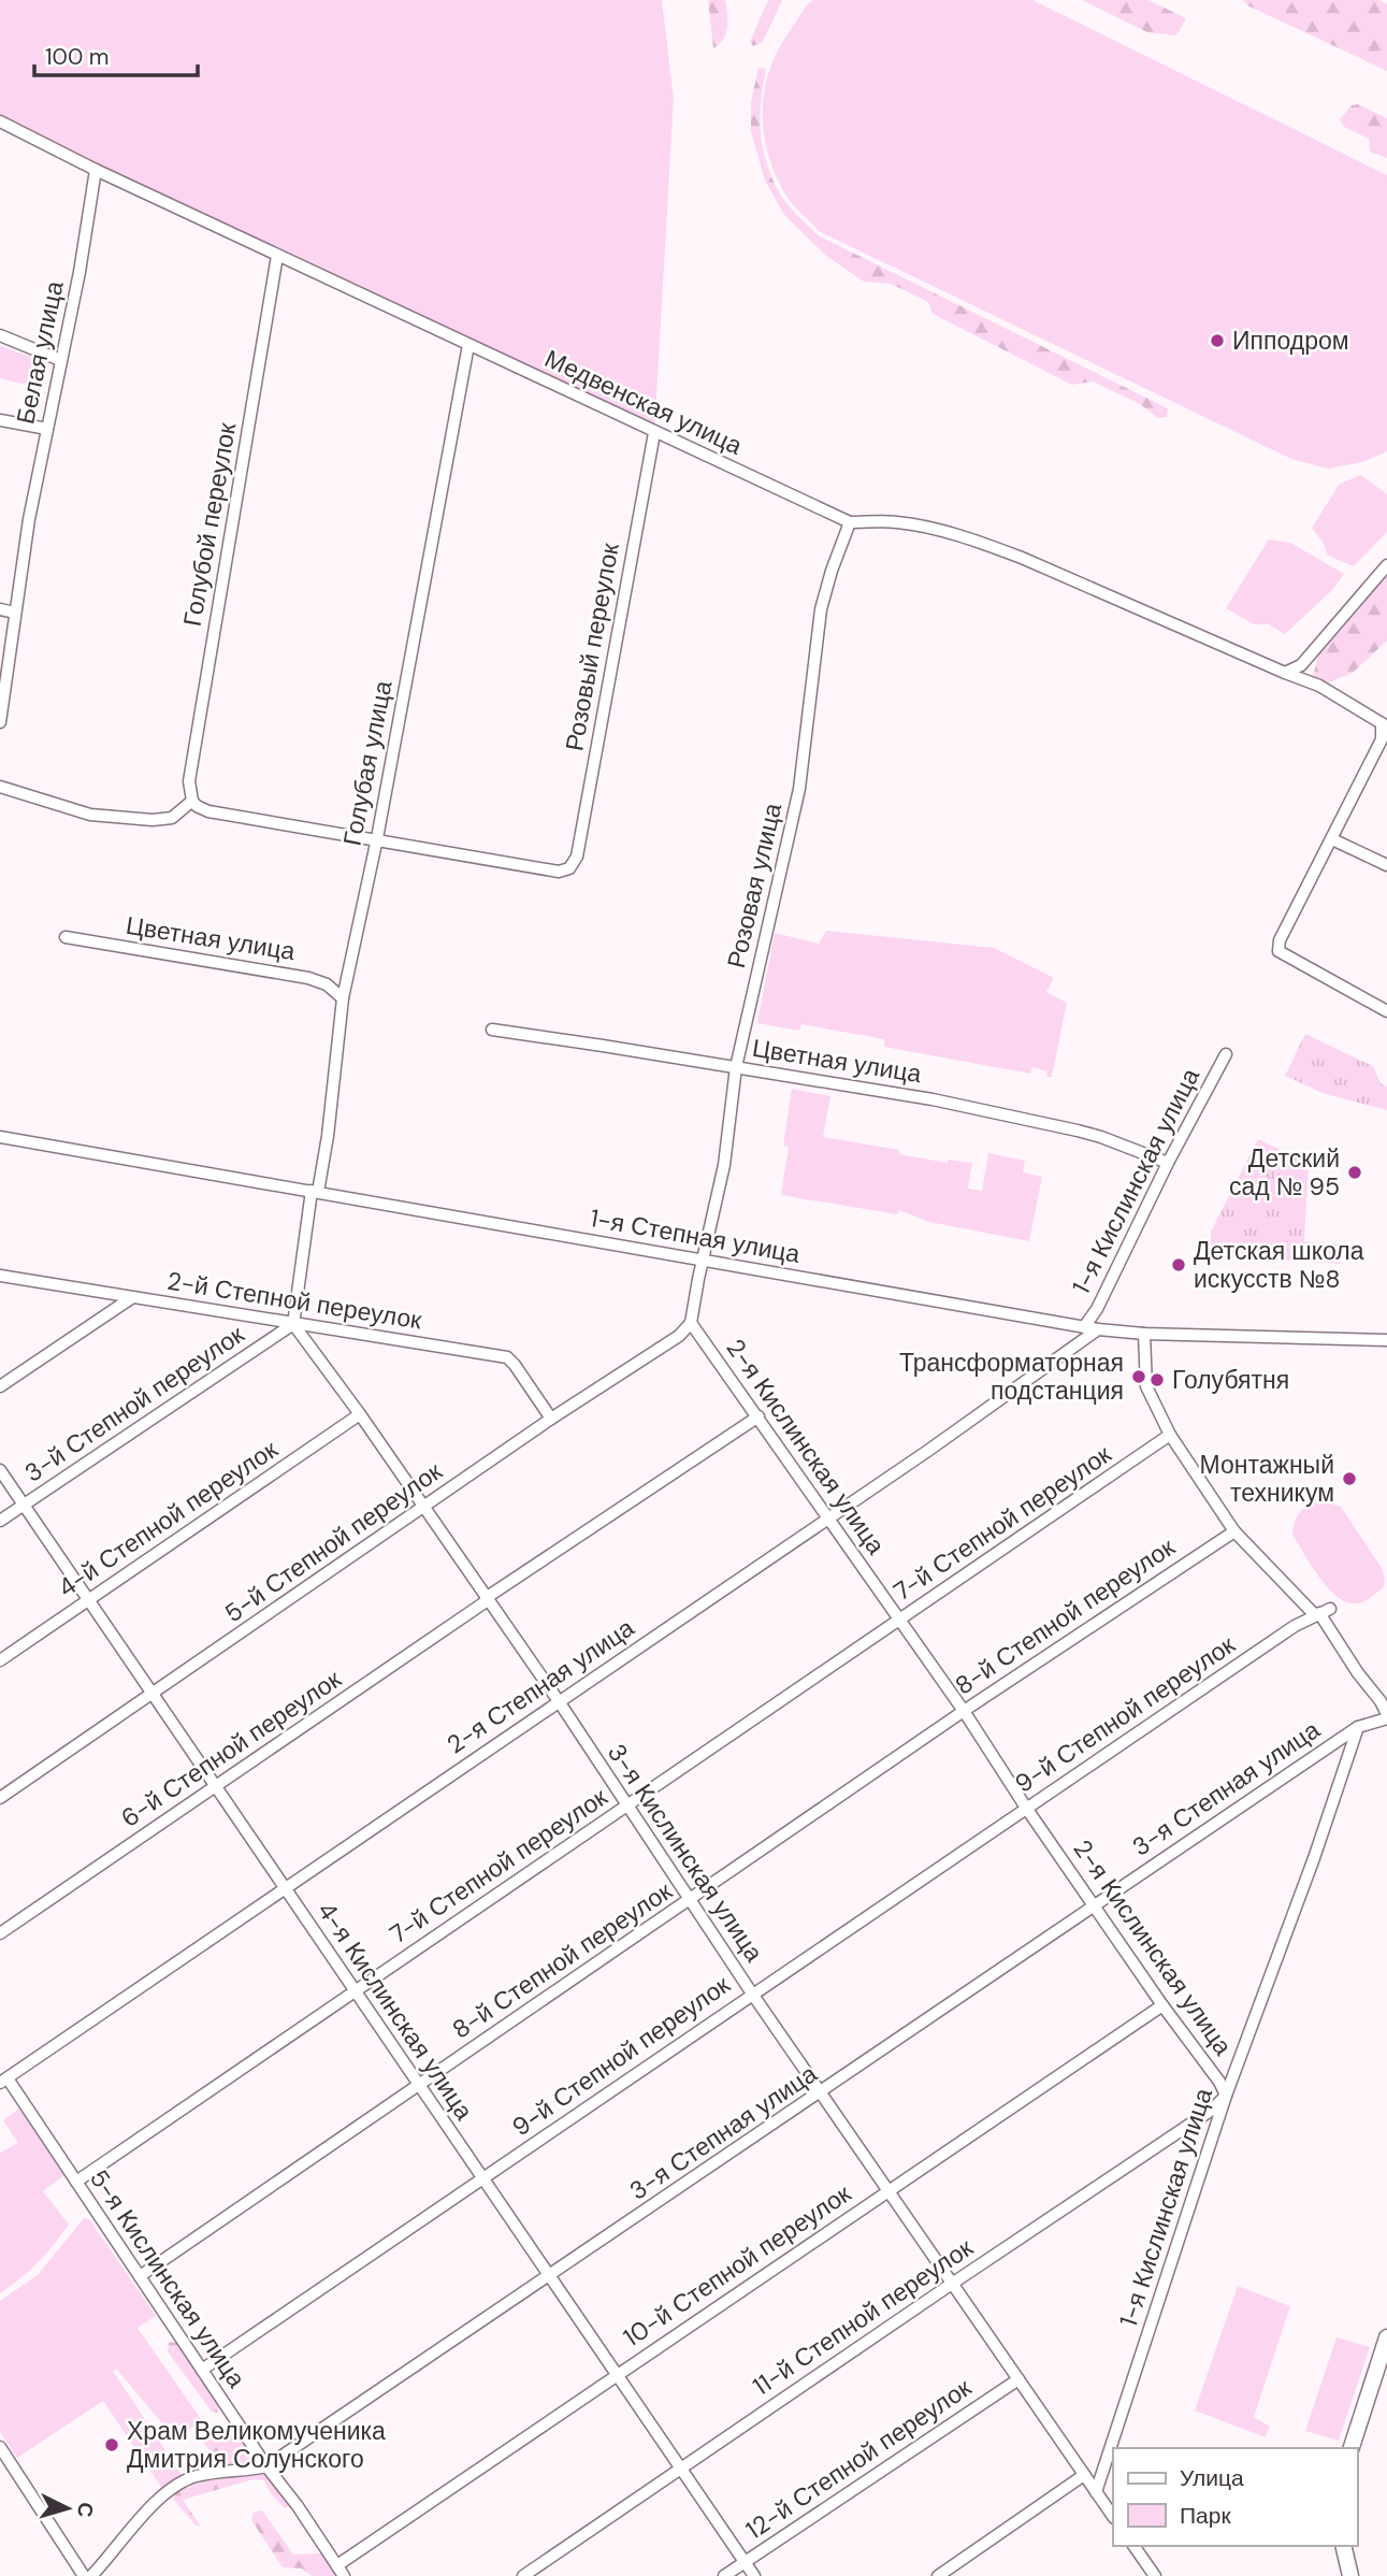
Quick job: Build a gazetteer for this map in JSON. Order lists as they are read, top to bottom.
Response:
{
  "streets": {
    "street": [
      "Белая улица",
      "Медвенская улица",
      "Голубой переулок",
      "Розовый переулок",
      "Голубая улица",
      "Розовая улица",
      "Цветная улица",
      "1-я Кислинская улица",
      "1-я Степная улица",
      "2-й Степной переулок",
      "3-й Степной переулок",
      "2-я Кислинская улица",
      "4-й Степной переулок",
      "7-й Степной переулок",
      "5-й Степной переулок",
      "8-й Степной переулок",
      "2-я Степная улица",
      "9-й Степной переулок",
      "6-й Степной переулок",
      "3-я Степная улица",
      "3-я Кислинская улица",
      "4-я Кислинская улица",
      "10-й Степной переулок",
      "5-я Кислинская улица",
      "11-й Степной переулок",
      "12-й Степной переулок"
    ]
  },
  "crossings": [
    ["Белая улица", "Медвенская улица"],
    ["Медвенская улица", "Голубой переулок"],
    ["Медвенская улица", "Розовый переулок"],
    ["Медвенская улица", "Голубая улица"],
    ["Медвенская улица", "Розовая улица"],
    ["Розовый переулок", "Голубая улица"],
    ["Голубая улица", "Цветная улица"],
    ["Голубая улица", "1-я Степная улица"],
    ["Розовая улица", "Цветная улица"],
    ["Розовая улица", "1-я Степная улица"],
    ["Цветная улица", "1-я Кислинская улица"],
    ["1-я Кислинская улица", "1-я Степная улица"],
    ["1-я Кислинская улица", "2-я Кислинская улица"],
    ["1-я Кислинская улица", "3-я Степная улица"],
    ["1-я Кислинская улица", "3-я Кислинская улица"],
    ["1-я Кислинская улица", "11-й Степной переулок"],
    ["1-я Степная улица", "2-я Степная улица"],
    ["2-й Степной переулок", "3-й Степной переулок"],
    ["2-й Степной переулок", "5-й Степной переулок"],
    ["2-й Степной переулок", "3-я Кислинская улица"],
    ["3-й Степной переулок", "3-я Кислинская улица"],
    ["3-й Степной переулок", "4-я Кислинская улица"],
    ["2-я Кислинская улица", "7-й Степной переулок"],
    ["2-я Кислинская улица", "5-й Степной переулок"],
    ["2-я Кислинская улица", "8-й Степной переулок"],
    ["2-я Кислинская улица", "2-я Степная улица"],
    ["2-я Кислинская улица", "9-й Степной переулок"],
    ["2-я Кислинская улица", "6-й Степной переулок"],
    ["2-я Кислинская улица", "3-я Степная улица"],
    ["2-я Кислинская улица", "10-й Степной переулок"],
    ["2-я Кислинская улица", "11-й Степной переулок"],
    ["4-й Степной переулок", "3-я Кислинская улица"],
    ["4-й Степной переулок", "4-я Кислинская улица"],
    ["7-й Степной переулок", "3-я Кислинская улица"],
    ["7-й Степной переулок", "4-я Кислинская улица"],
    ["7-й Степной переулок", "5-я Кислинская улица"],
    ["5-й Степной переулок", "3-я Кислинская улица"],
    ["5-й Степной переулок", "4-я Кислинская улица"],
    ["8-й Степной переулок", "3-я Кислинская улица"],
    ["8-й Степной переулок", "4-я Кислинская улица"],
    ["8-й Степной переулок", "5-я Кислинская улица"],
    ["2-я Степная улица", "3-я Кислинская улица"],
    ["2-я Степная улица", "4-я Кислинская улица"],
    ["2-я Степная улица", "5-я Кислинская улица"],
    ["9-й Степной переулок", "3-я Кислинская улица"],
    ["9-й Степной переулок", "4-я Кислинская улица"],
    ["9-й Степной переулок", "5-я Кислинская улица"],
    ["6-й Степной переулок", "3-я Кислинская улица"],
    ["6-й Степной переулок", "4-я Кислинская улица"],
    ["3-я Степная улица", "3-я Кислинская улица"],
    ["3-я Степная улица", "4-я Кислинская улица"],
    ["3-я Степная улица", "5-я Кислинская улица"],
    ["3-я Кислинская улица", "10-й Степной переулок"],
    ["3-я Кислинская улица", "11-й Степной переулок"],
    ["3-я Кислинская улица", "12-й Степной переулок"],
    ["4-я Кислинская улица", "10-й Степной переулок"],
    ["4-я Кислинская улица", "11-й Степной переулок"],
    ["4-я Кислинская улица", "12-й Степной переулок"],
    ["10-й Степной переулок", "5-я Кислинская улица"]
  ],
  "places": [
    "Ипподром",
    "Детский сад № 95",
    "Детская школа искусств №8",
    "Трансформаторная подстанция",
    "Голубятня",
    "Монтажный техникум",
    "Храм Великомученика Дмитрия Солунского"
  ],
  "legend": ["Улица", "Парк"],
  "scale_bar": "100 m",
  "north": "right"
}
